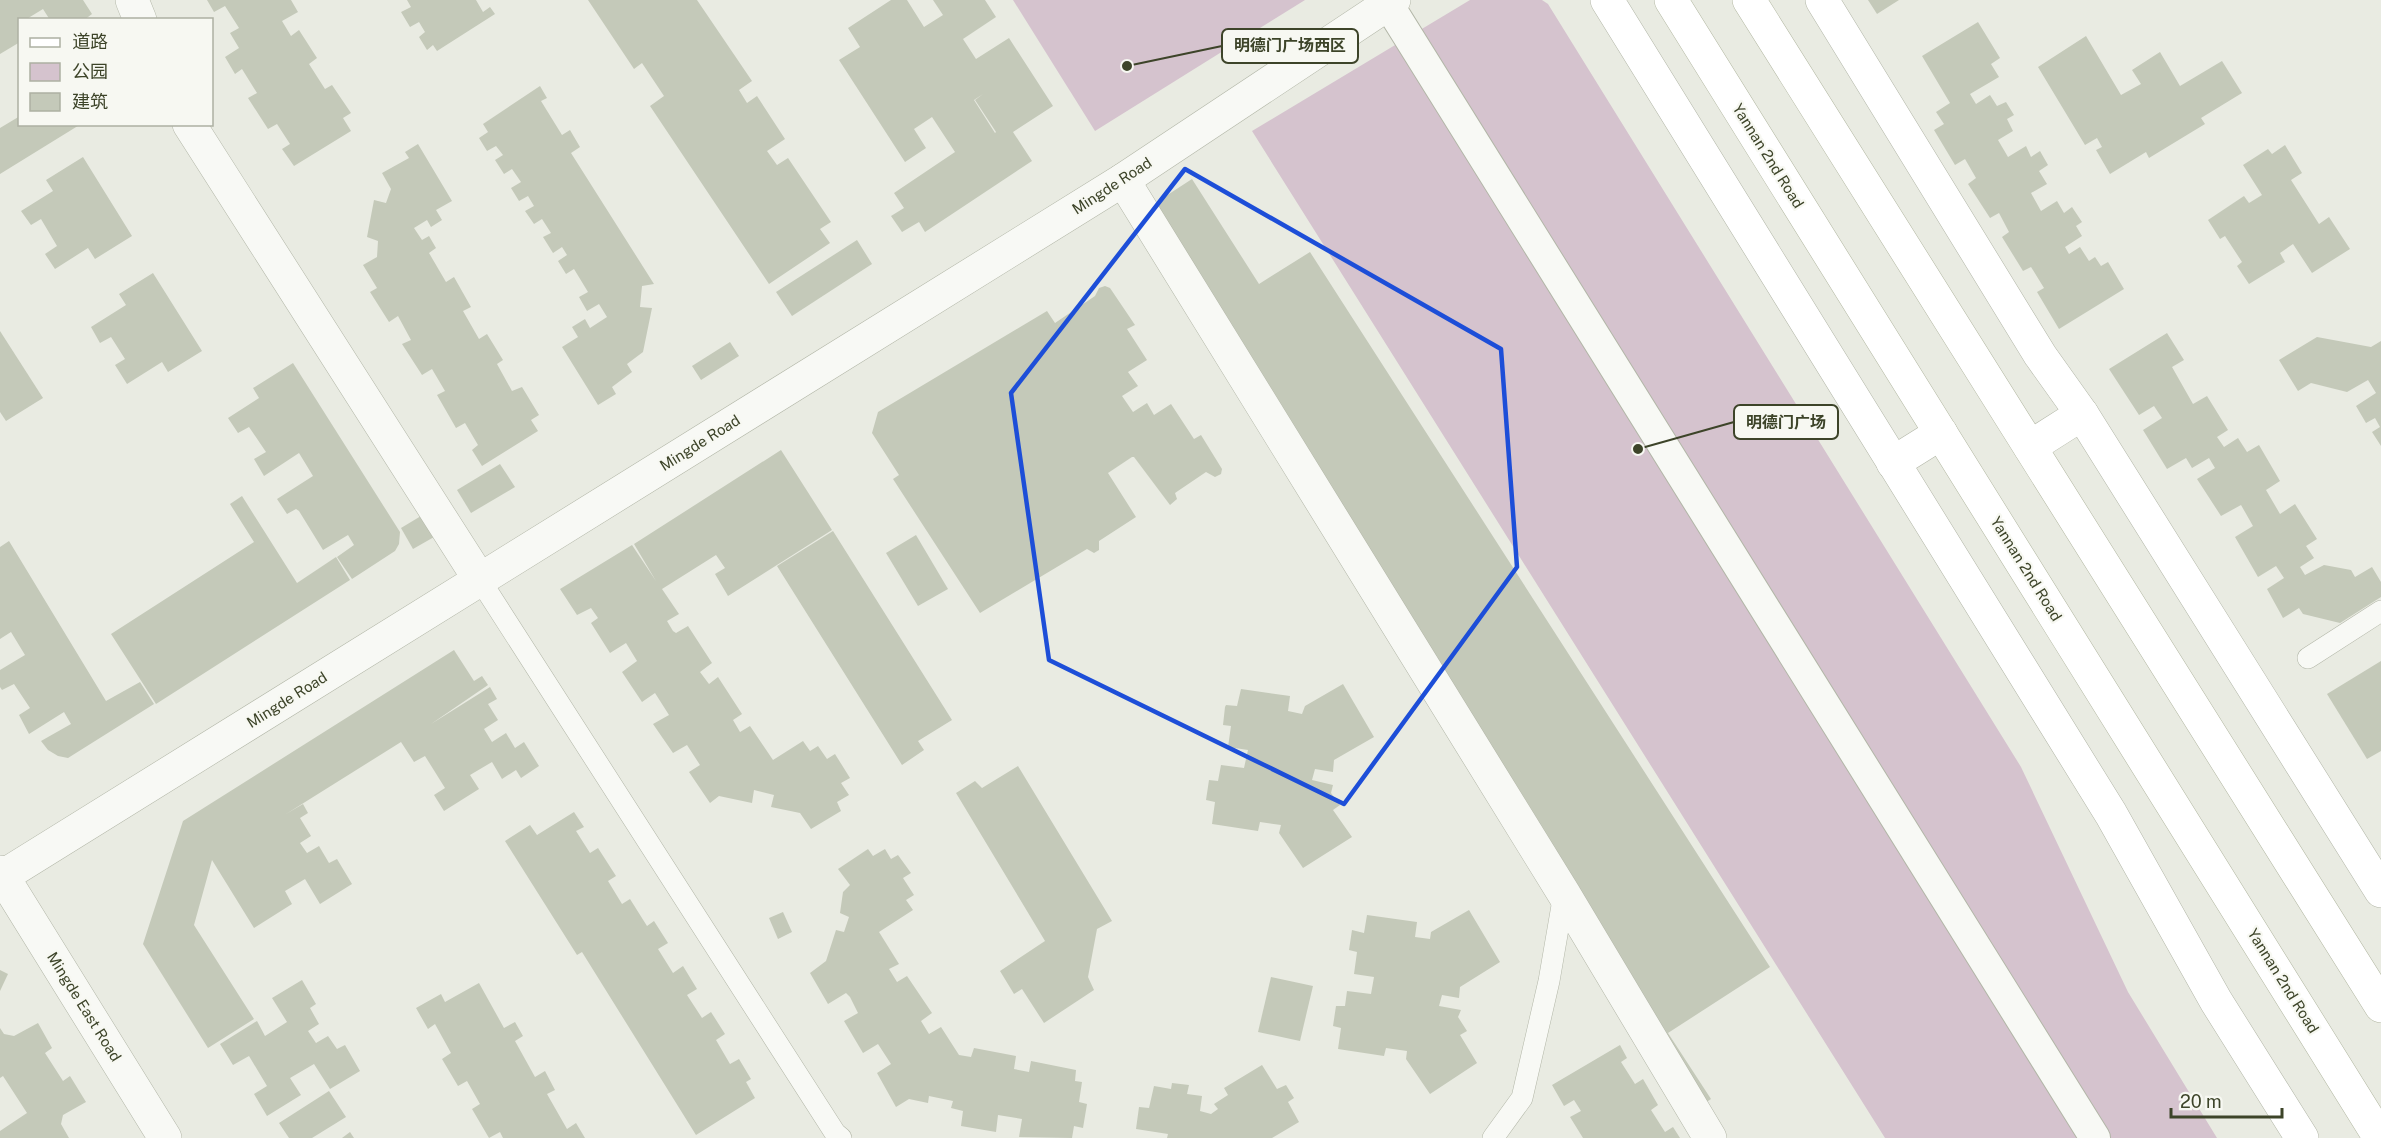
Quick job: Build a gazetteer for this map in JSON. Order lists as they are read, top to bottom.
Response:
{
  "streets": {
    "main road": ["Yannan 2nd Road"],
    "street": ["Mingde Road", "Mingde East Road"]
  },
  "crossings": [
    ["Mingde Road", "Mingde East Road"]
  ],
  "places": ["明德门广场西区", "明德门广场"],
  "legend": ["道路", "公园", "建筑"],
  "scale_bar": "20 m"
}
